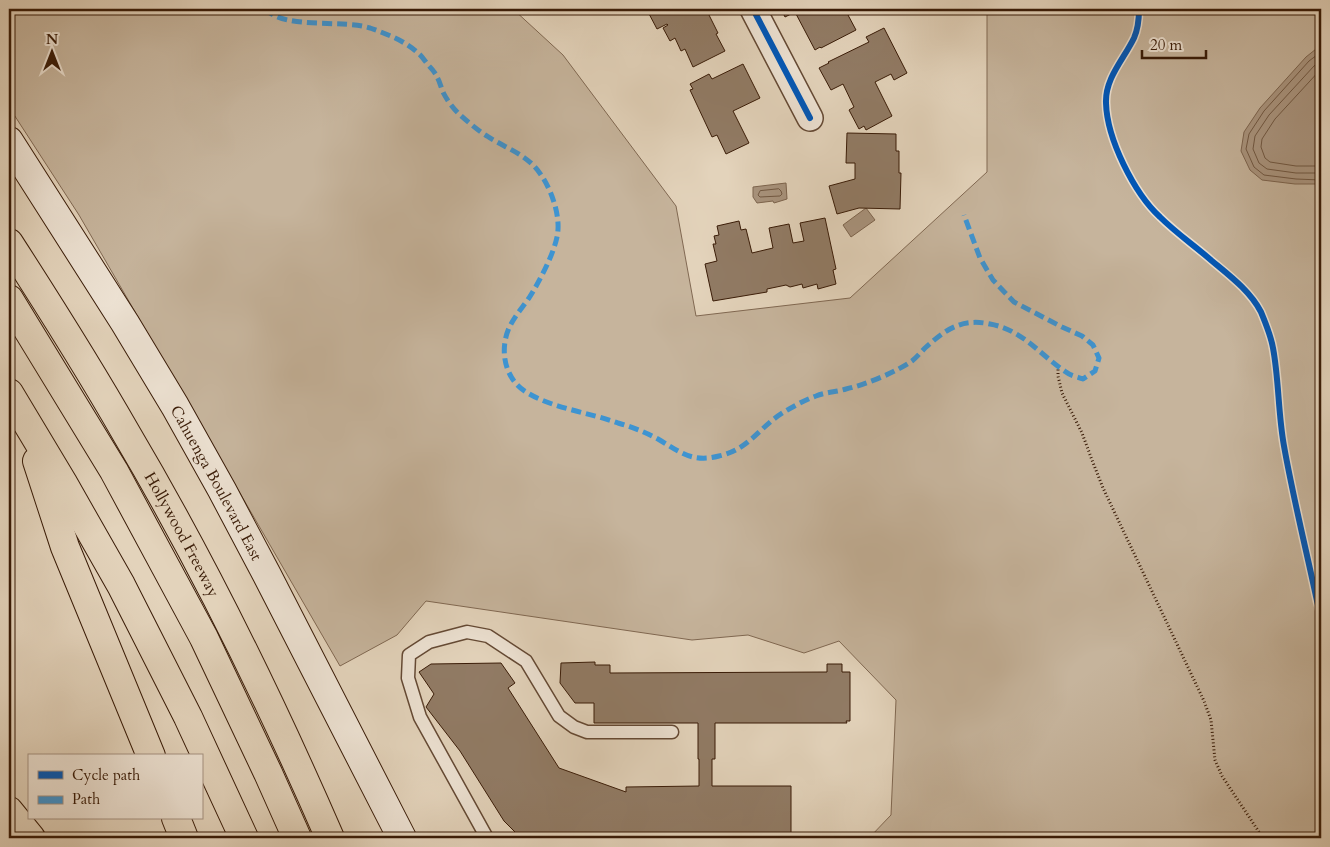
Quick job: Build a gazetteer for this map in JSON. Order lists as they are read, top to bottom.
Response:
{
  "streets": {
    "main road": ["Cahuenga Boulevard East", "Hollywood Freeway"]
  },
  "legend": ["Cycle path", "Path"],
  "scale_bar": "20 m",
  "north": "top"
}
